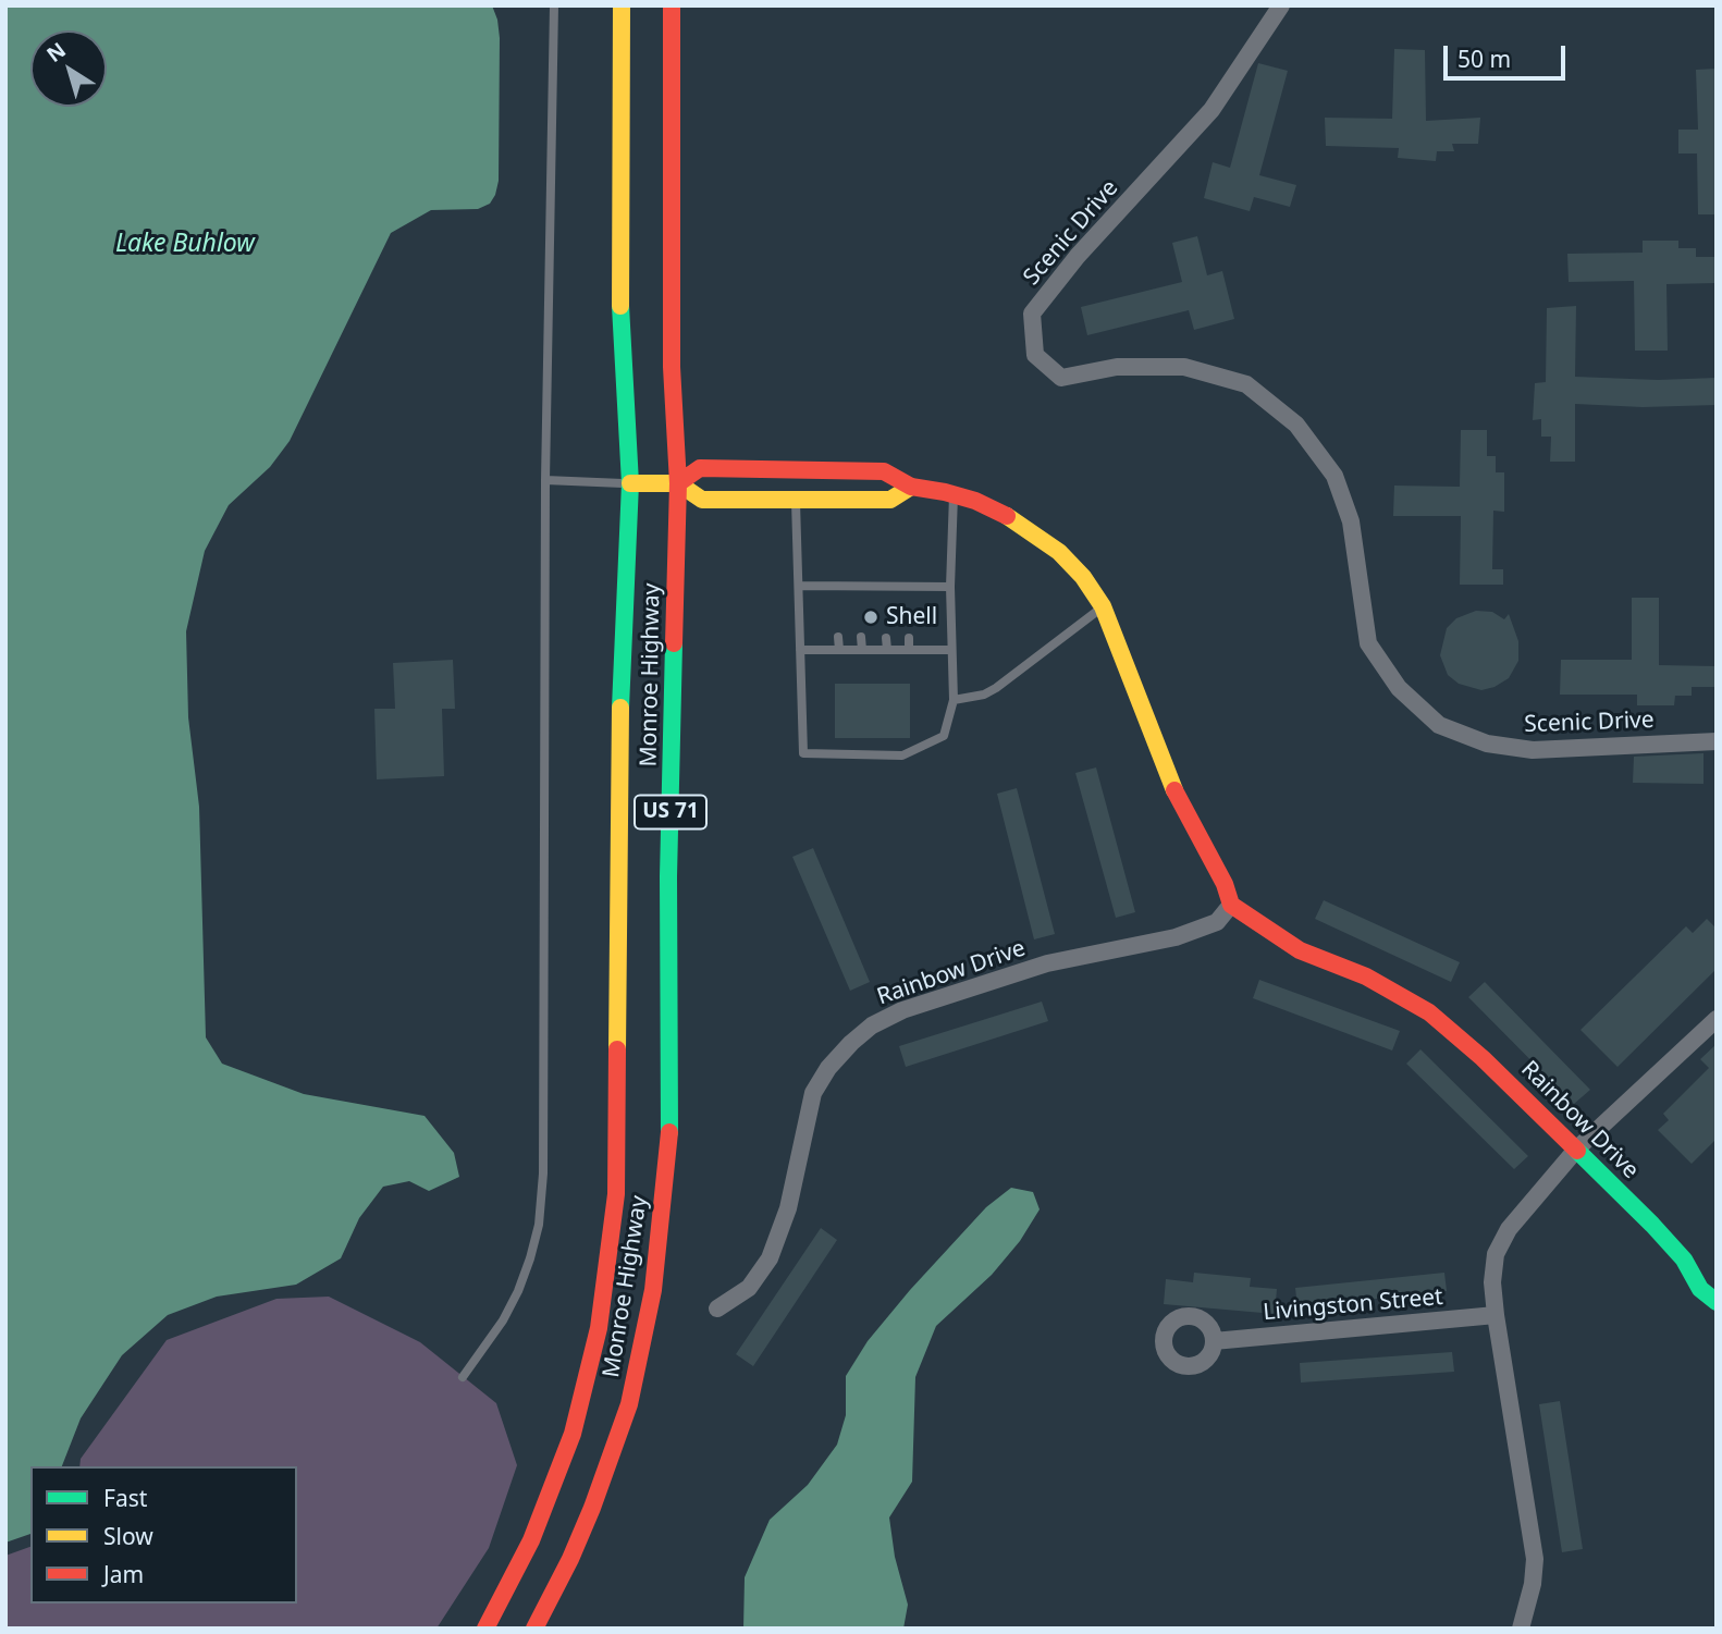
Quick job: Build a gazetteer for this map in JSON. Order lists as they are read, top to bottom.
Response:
{
  "streets": {
    "main road": ["Monroe Highway", "US 71", "Rainbow Drive"],
    "street": ["Scenic Drive", "Livingston Street"]
  },
  "water": ["Lake Buhlow"],
  "places": ["Shell"],
  "legend": ["Fast", "Slow", "Jam"],
  "scale_bar": "50 m",
  "north": "top left"
}
